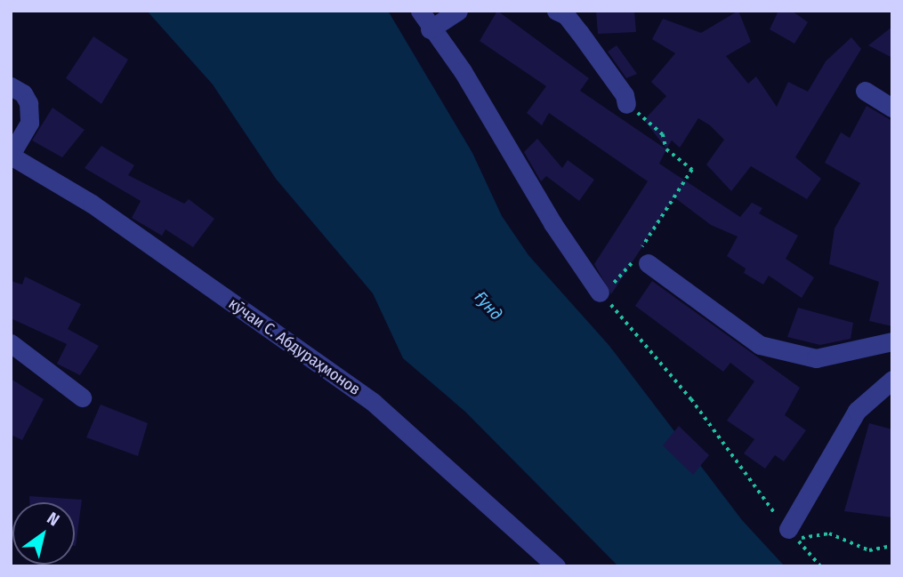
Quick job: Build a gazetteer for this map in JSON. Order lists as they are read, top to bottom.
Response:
{
  "streets": {
    "street": ["кӯчаи С. Абдураҳмонов"]
  },
  "water": ["Ғунд"],
  "north": "top right"
}
